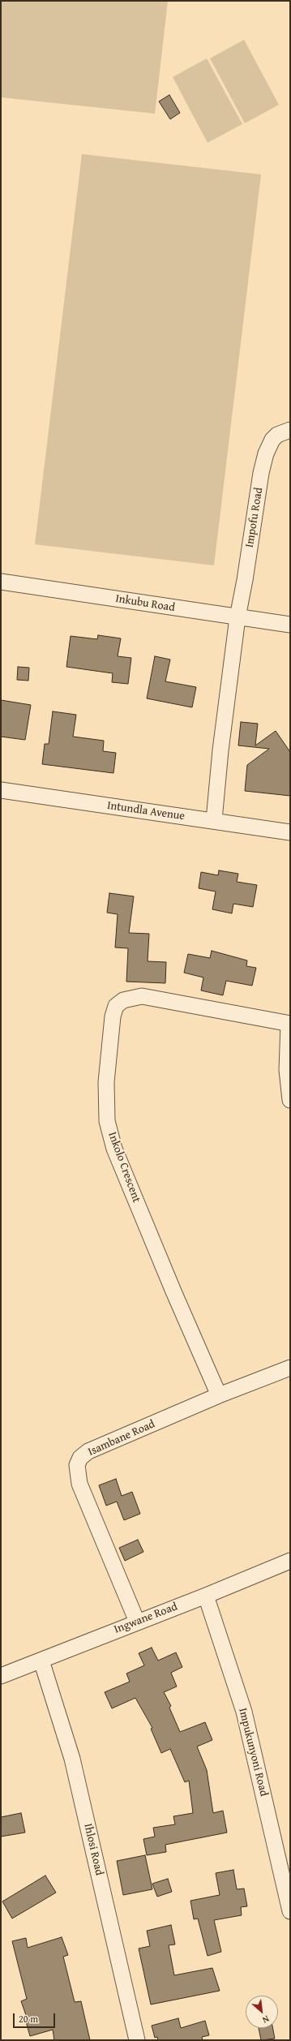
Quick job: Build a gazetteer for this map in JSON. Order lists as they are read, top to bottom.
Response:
{
  "streets": {
    "street": [
      "Impofu Road",
      "Inkubu Road",
      "Intundla Avenue",
      "Inkolo Crescent",
      "Isambane Road",
      "Ingwane Road",
      "Impukunyoni Road",
      "Ihlosi Road"
    ]
  },
  "crossings": [
    ["Impofu Road", "Inkubu Road"],
    ["Impofu Road", "Intundla Avenue"],
    ["Inkolo Crescent", "Isambane Road"],
    ["Isambane Road", "Ingwane Road"],
    ["Ingwane Road", "Impukunyoni Road"],
    ["Ingwane Road", "Ihlosi Road"]
  ],
  "scale_bar": "20 m",
  "north": "bottom right"
}
